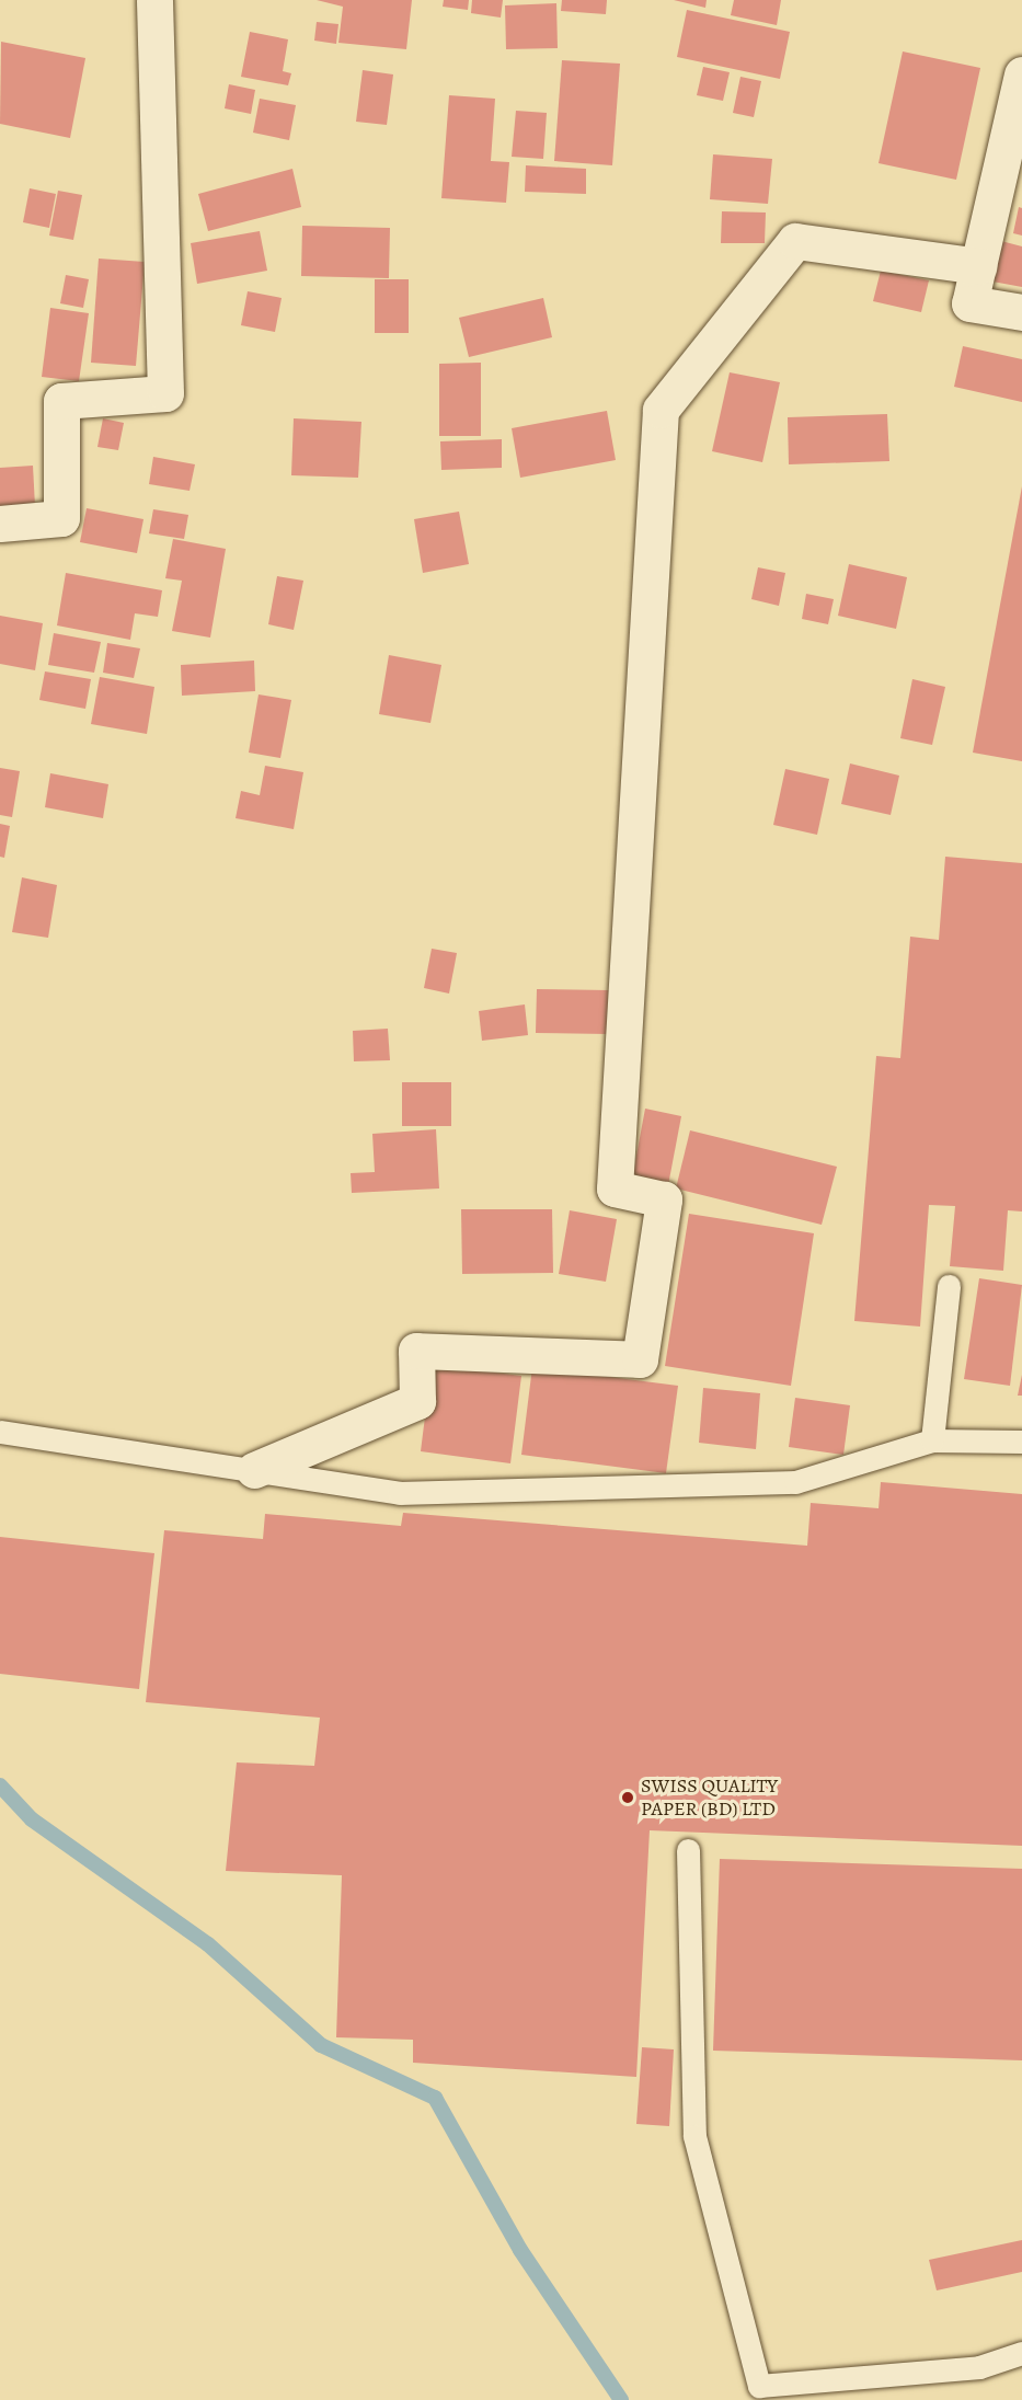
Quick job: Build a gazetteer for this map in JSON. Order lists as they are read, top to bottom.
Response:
{
  "places": ["SWISS QUALITY PAPER (BD) LTD"]
}
